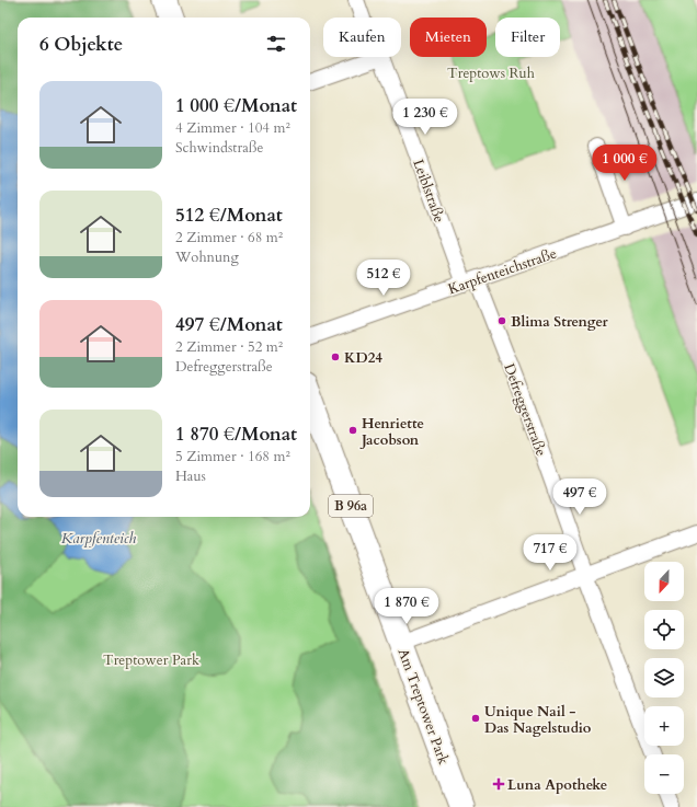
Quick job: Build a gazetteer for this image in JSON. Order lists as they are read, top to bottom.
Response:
{
  "streets": {
    "main road": ["B 96a", "Am Treptower Park"],
    "street": ["Leiblstraße", "Karpfenteichstraße", "Defreggerstraße"]
  },
  "crossings": [
    ["Leiblstraße", "Karpfenteichstraße"],
    ["Leiblstraße", "Defreggerstraße"],
    ["Karpfenteichstraße", "Defreggerstraße"]
  ],
  "water": ["Karpfenteich"],
  "parks": ["Treptows Ruh", "Treptower Park"],
  "places": {
    "other": [
      "Blima Strenger",
      "KD24",
      "Henriette Jacobson",
      "Unique Nail - Das Nagelstudio"
    ],
    "health": ["Luna Apotheke"]
  },
  "north": "bottom",
  "page": {
    "chip": ["Kaufen", "Mieten", "Filter"],
    "heading": "6 Objekte",
    "list": [
      {
        "name": "1 000 €/Monat",
        "note": "4 Zimmer · 104 m² · Schwindstraße"
      },
      {
        "name": "512 €/Monat",
        "note": "2 Zimmer · 68 m² · Wohnung"
      },
      {
        "name": "497 €/Monat",
        "note": "2 Zimmer · 52 m² · Defreggerstraße"
      },
      {
        "name": "1 870 €/Monat",
        "note": "5 Zimmer · 168 m² · Haus"
      }
    ],
    "price": [
      "1 230 €",
      "1 000 €",
      "512 €",
      "497 €",
      "717 €",
      "1 870 €"
    ],
    "map_buttons": ["+", "−"]
  }
}
